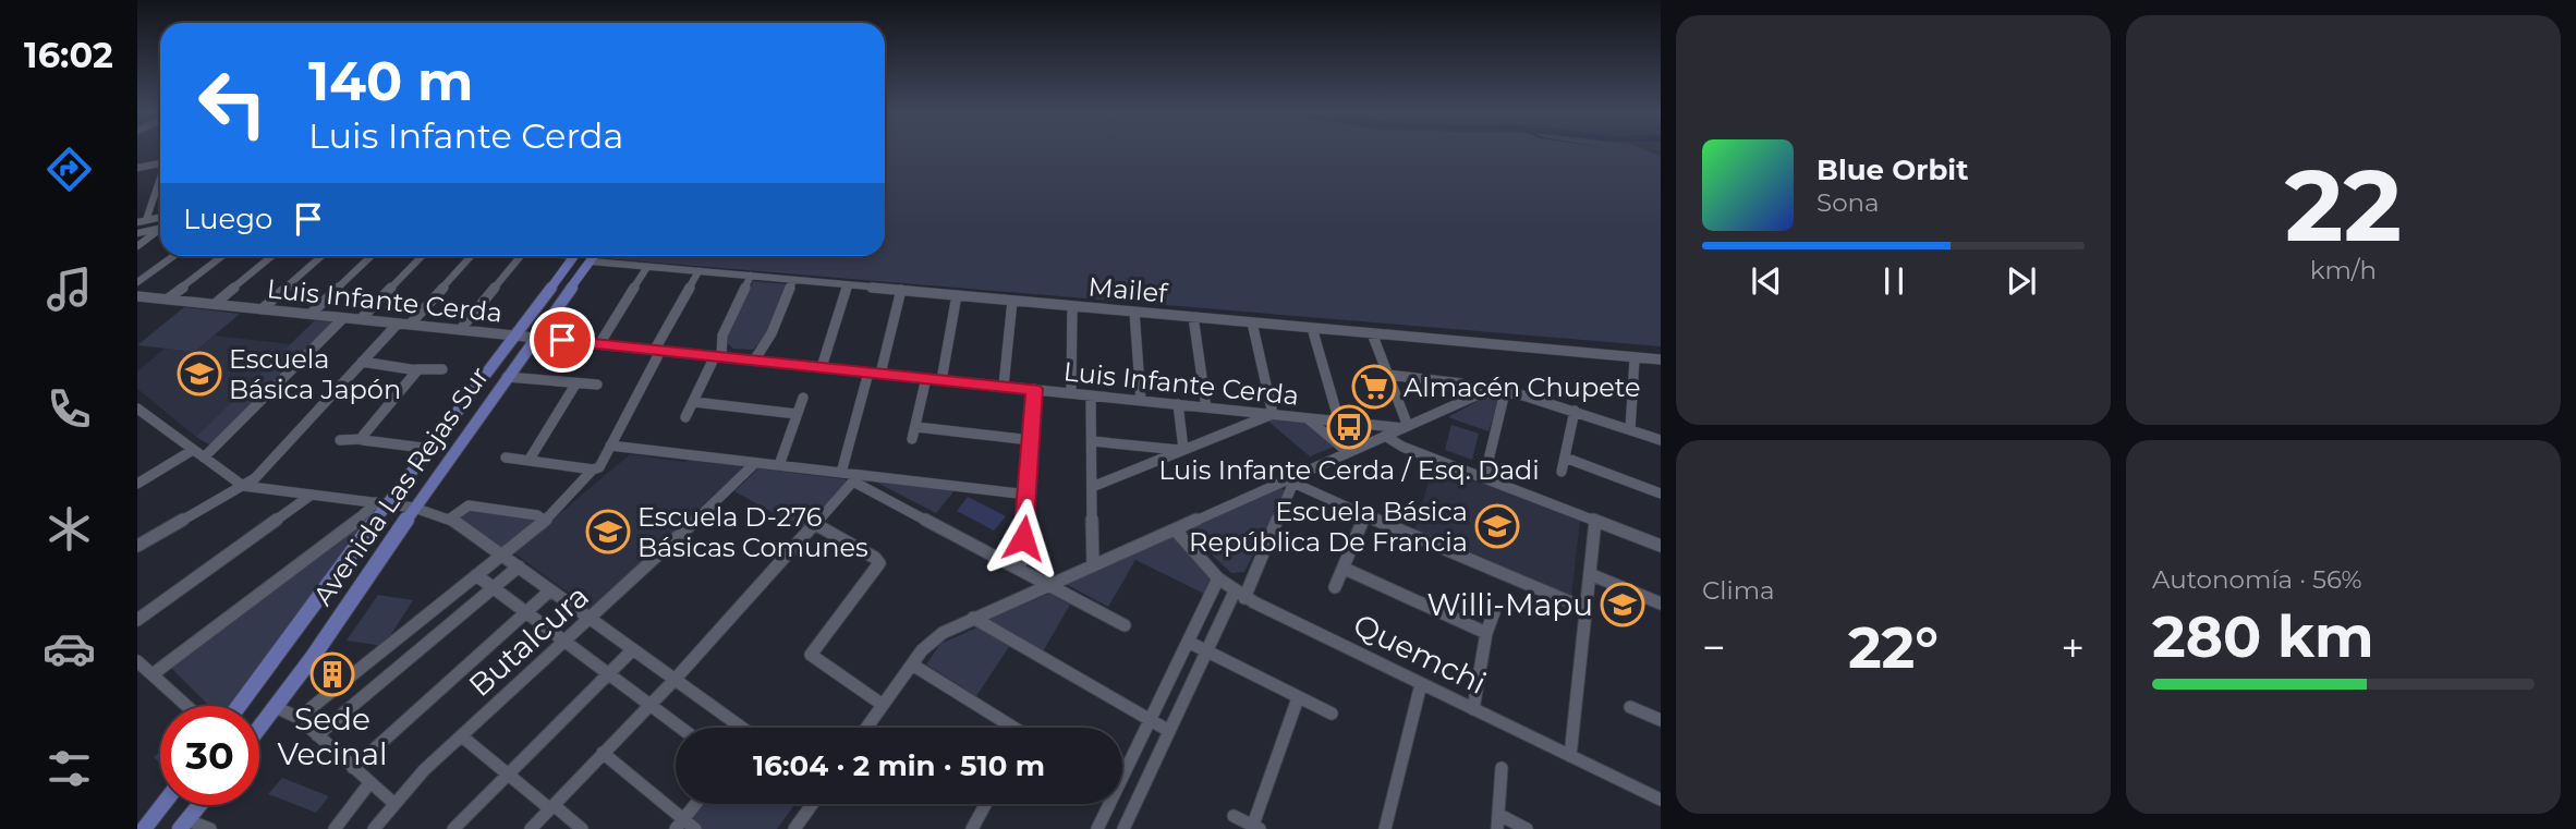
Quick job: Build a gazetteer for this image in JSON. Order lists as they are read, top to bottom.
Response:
{
  "streets": {
    "main road": ["Avenida Las Rejas Sur"],
    "street": [
      "Mailef",
      "Luis Infante Cerda",
      "Butalcura",
      "Quemchi"
    ]
  },
  "crossings": [
    ["Mailef", "Avenida Las Rejas Sur"],
    ["Luis Infante Cerda", "Avenida Las Rejas Sur"]
  ],
  "places": {
    "school or university": [
      "Escuela Básica Japón",
      "Escuela Básica República De Francia",
      "Escuela D-276 Básicas Comunes",
      "Willi-Mapu"
    ],
    "supermarket": ["Almacén Chupete"],
    "bus stop": ["Luis Infante Cerda / Esq. Dadi"],
    "building": ["Sede Vecinal"]
  },
  "page": {
    "tabs": "16:02",
    "tile": [
      ["22", "km/h"],
      "Clima",
      ["Autonomía · 56%", "280 km"]
    ],
    "turn": ["140 m", "Luis Infante Cerda"],
    "song": ["Blue Orbit", "Sona"],
    "then": "Luego",
    "heat": ["−", "22°", "+"],
    "limit": "30",
    "trip": "16:04 · 2 min · 510 m"
  }
}
